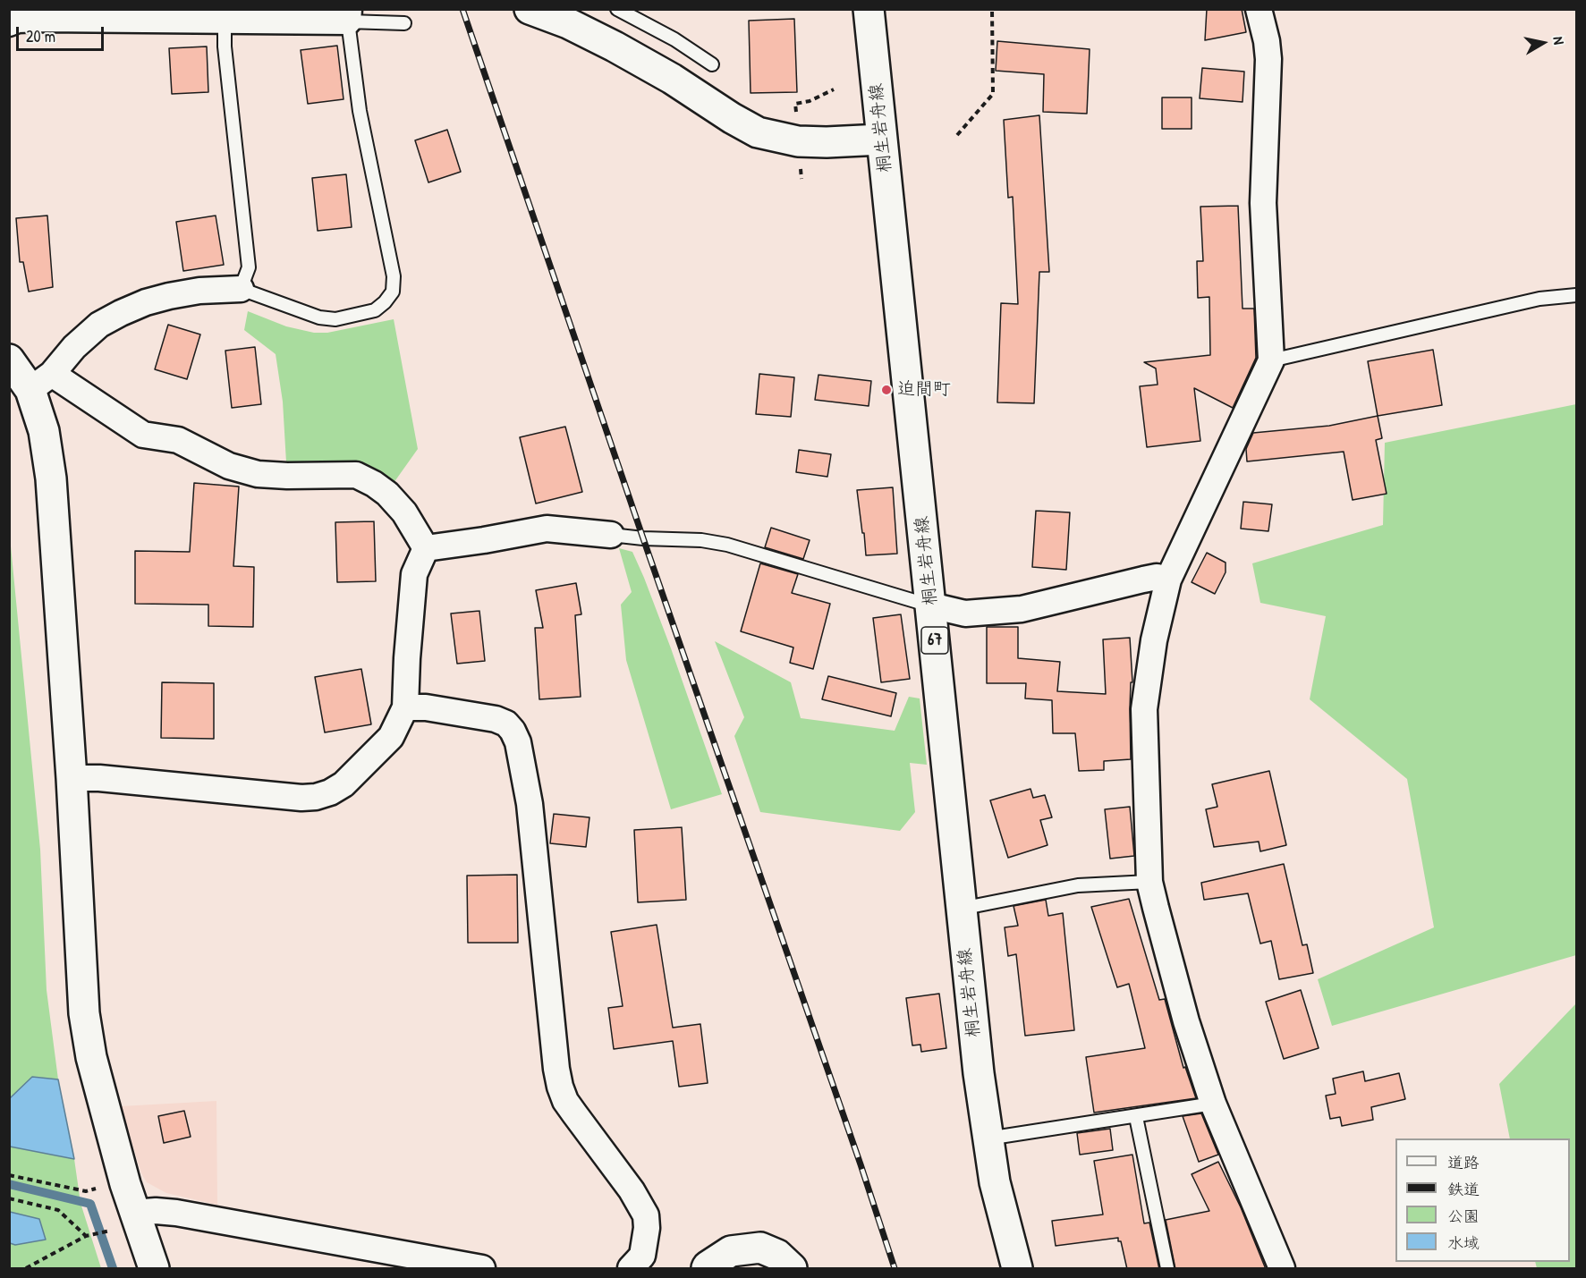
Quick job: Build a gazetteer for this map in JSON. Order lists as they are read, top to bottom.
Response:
{
  "streets": {
    "street": ["桐生岩舟線", "67"]
  },
  "places": ["迫間町"],
  "legend": [
    "道路",
    "鉄道",
    "公園",
    "水域"
  ],
  "scale_bar": "20 m",
  "north": "right"
}
